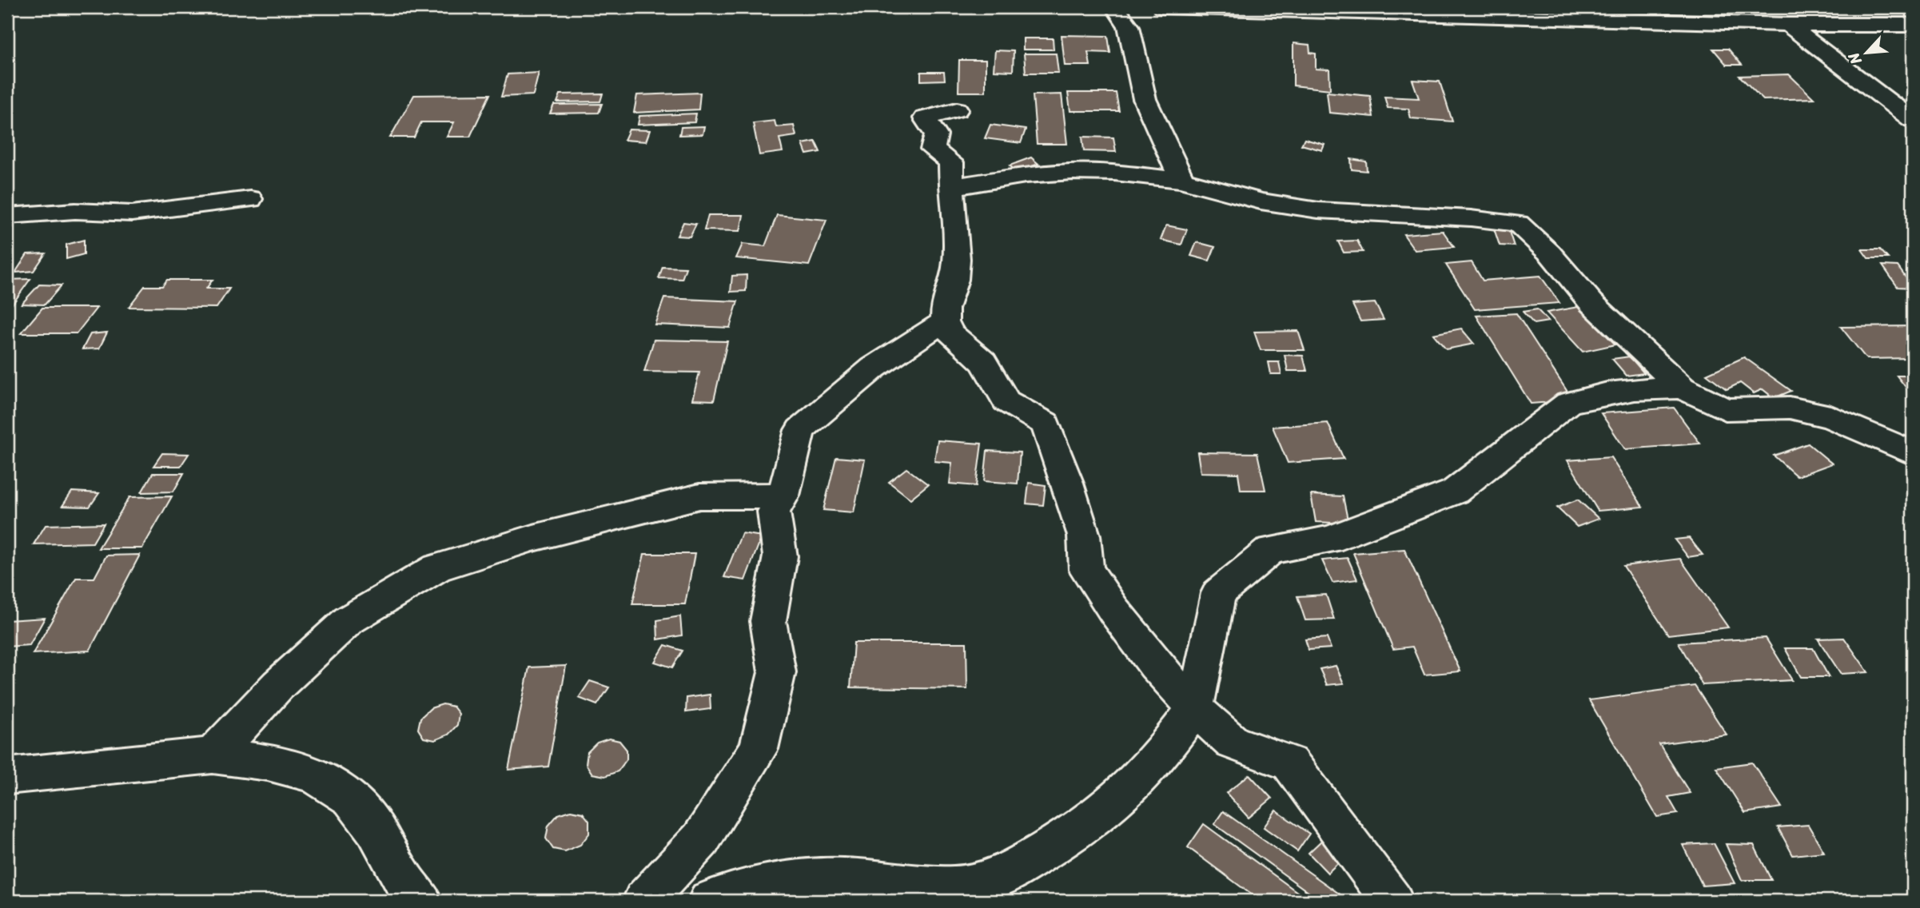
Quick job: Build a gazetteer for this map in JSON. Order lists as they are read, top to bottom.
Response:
{
  "north": "bottom left"
}
